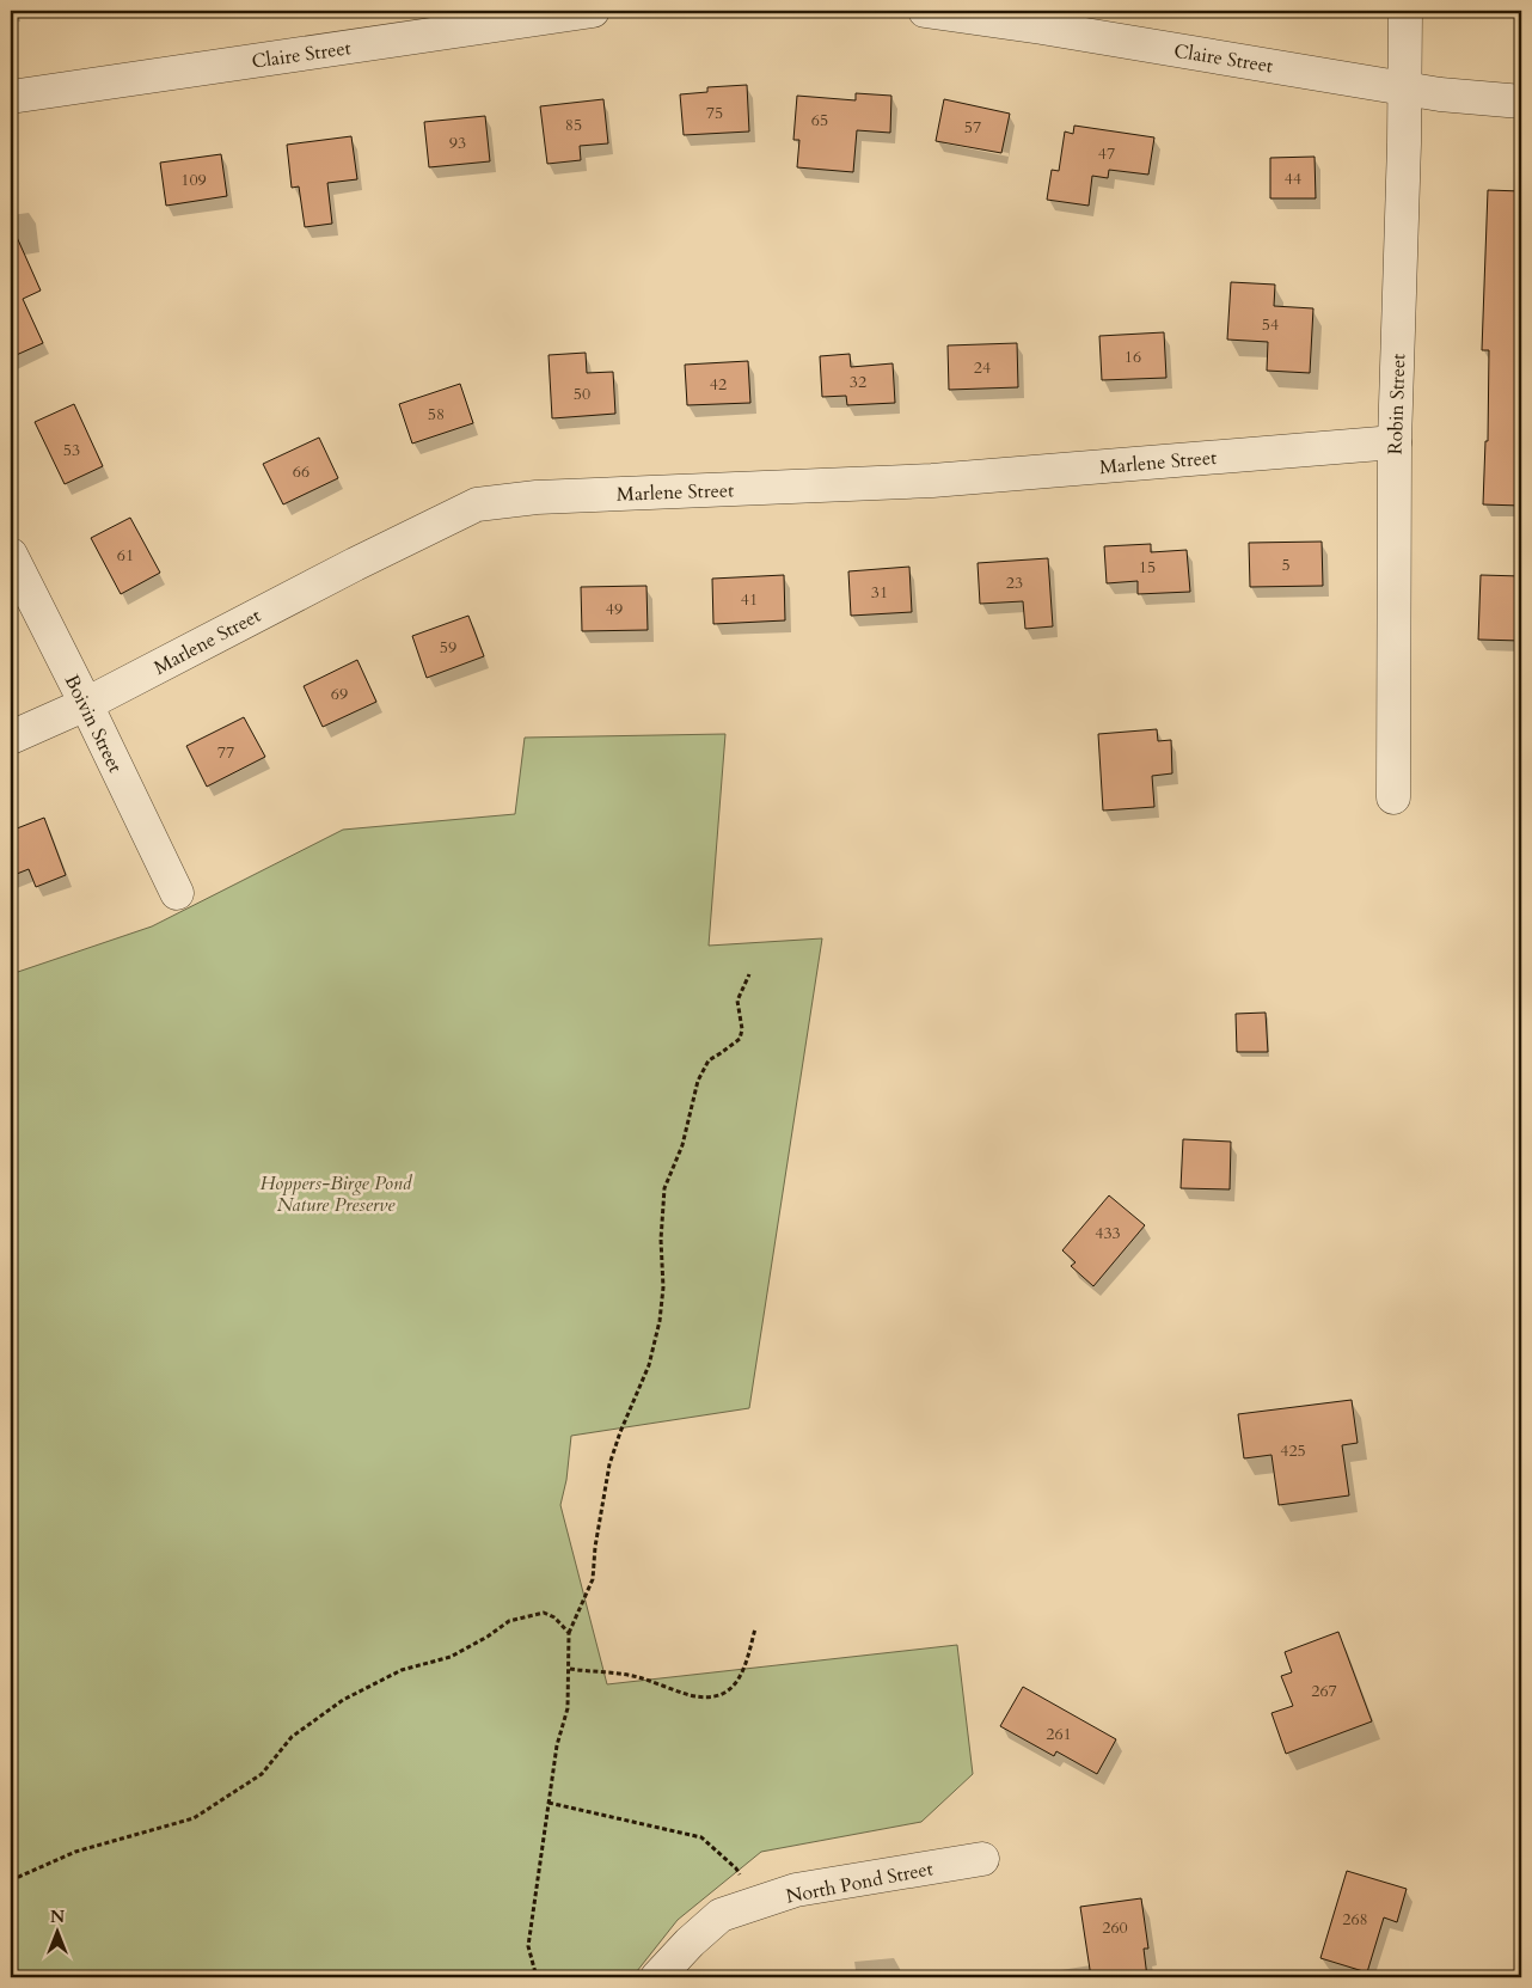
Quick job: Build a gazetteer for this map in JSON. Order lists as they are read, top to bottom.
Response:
{
  "streets": {
    "street": [
      "Claire Street",
      "Robin Street",
      "Marlene Street",
      "Boivin Street",
      "North Pond Street"
    ]
  },
  "crossings": [
    ["Claire Street", "Robin Street"],
    ["Robin Street", "Marlene Street"],
    ["Marlene Street", "Boivin Street"]
  ],
  "parks": ["Hoppers-Birge Pond Nature Preserve"],
  "house_numbers": [
    "75",
    "65",
    "85",
    "57",
    "93",
    "47",
    "44",
    "109",
    "54",
    "16",
    "24",
    "32",
    "42",
    "50",
    "58",
    "53",
    "66",
    "61",
    "5",
    "15",
    "23",
    "31",
    "41",
    "49",
    "59",
    "69",
    "77",
    "433",
    "425",
    "267",
    "261",
    "268",
    "260"
  ],
  "north": "top"
}
